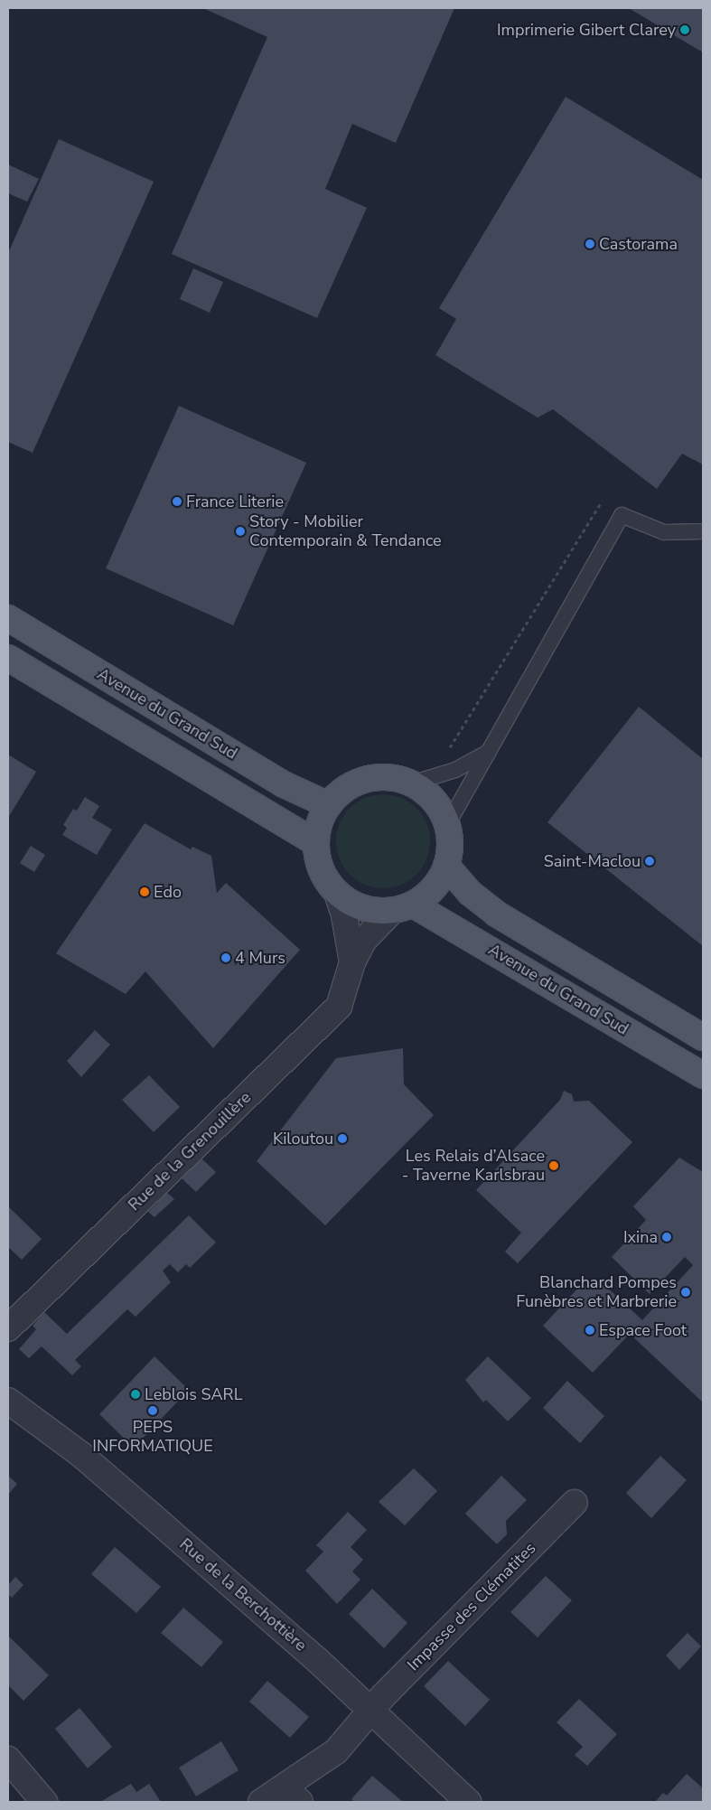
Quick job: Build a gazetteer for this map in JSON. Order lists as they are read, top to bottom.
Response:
{
  "streets": {
    "main road": ["Avenue du Grand Sud"],
    "street": ["Rue de la Grenouillère", "Rue de la Berchottière", "Impasse des Clématites"]
  },
  "crossings": [
    ["Avenue du Grand Sud", "Rue de la Grenouillère"],
    ["Rue de la Berchottière", "Impasse des Clématites"]
  ],
  "places": [
    "Imprimerie Gibert Clarey",
    "Castorama",
    "France Literie",
    "Story - Mobilier Contemporain & Tendance",
    "Saint-Maclou",
    "Edo",
    "4 Murs",
    "Kiloutou",
    "Les Relais d’Alsace - Taverne Karlsbrau",
    "Ixina",
    "Blanchard Pompes Funèbres et Marbrerie",
    "Espace Foot",
    "Leblois SARL",
    "PEPS INFORMATIQUE"
  ]
}
